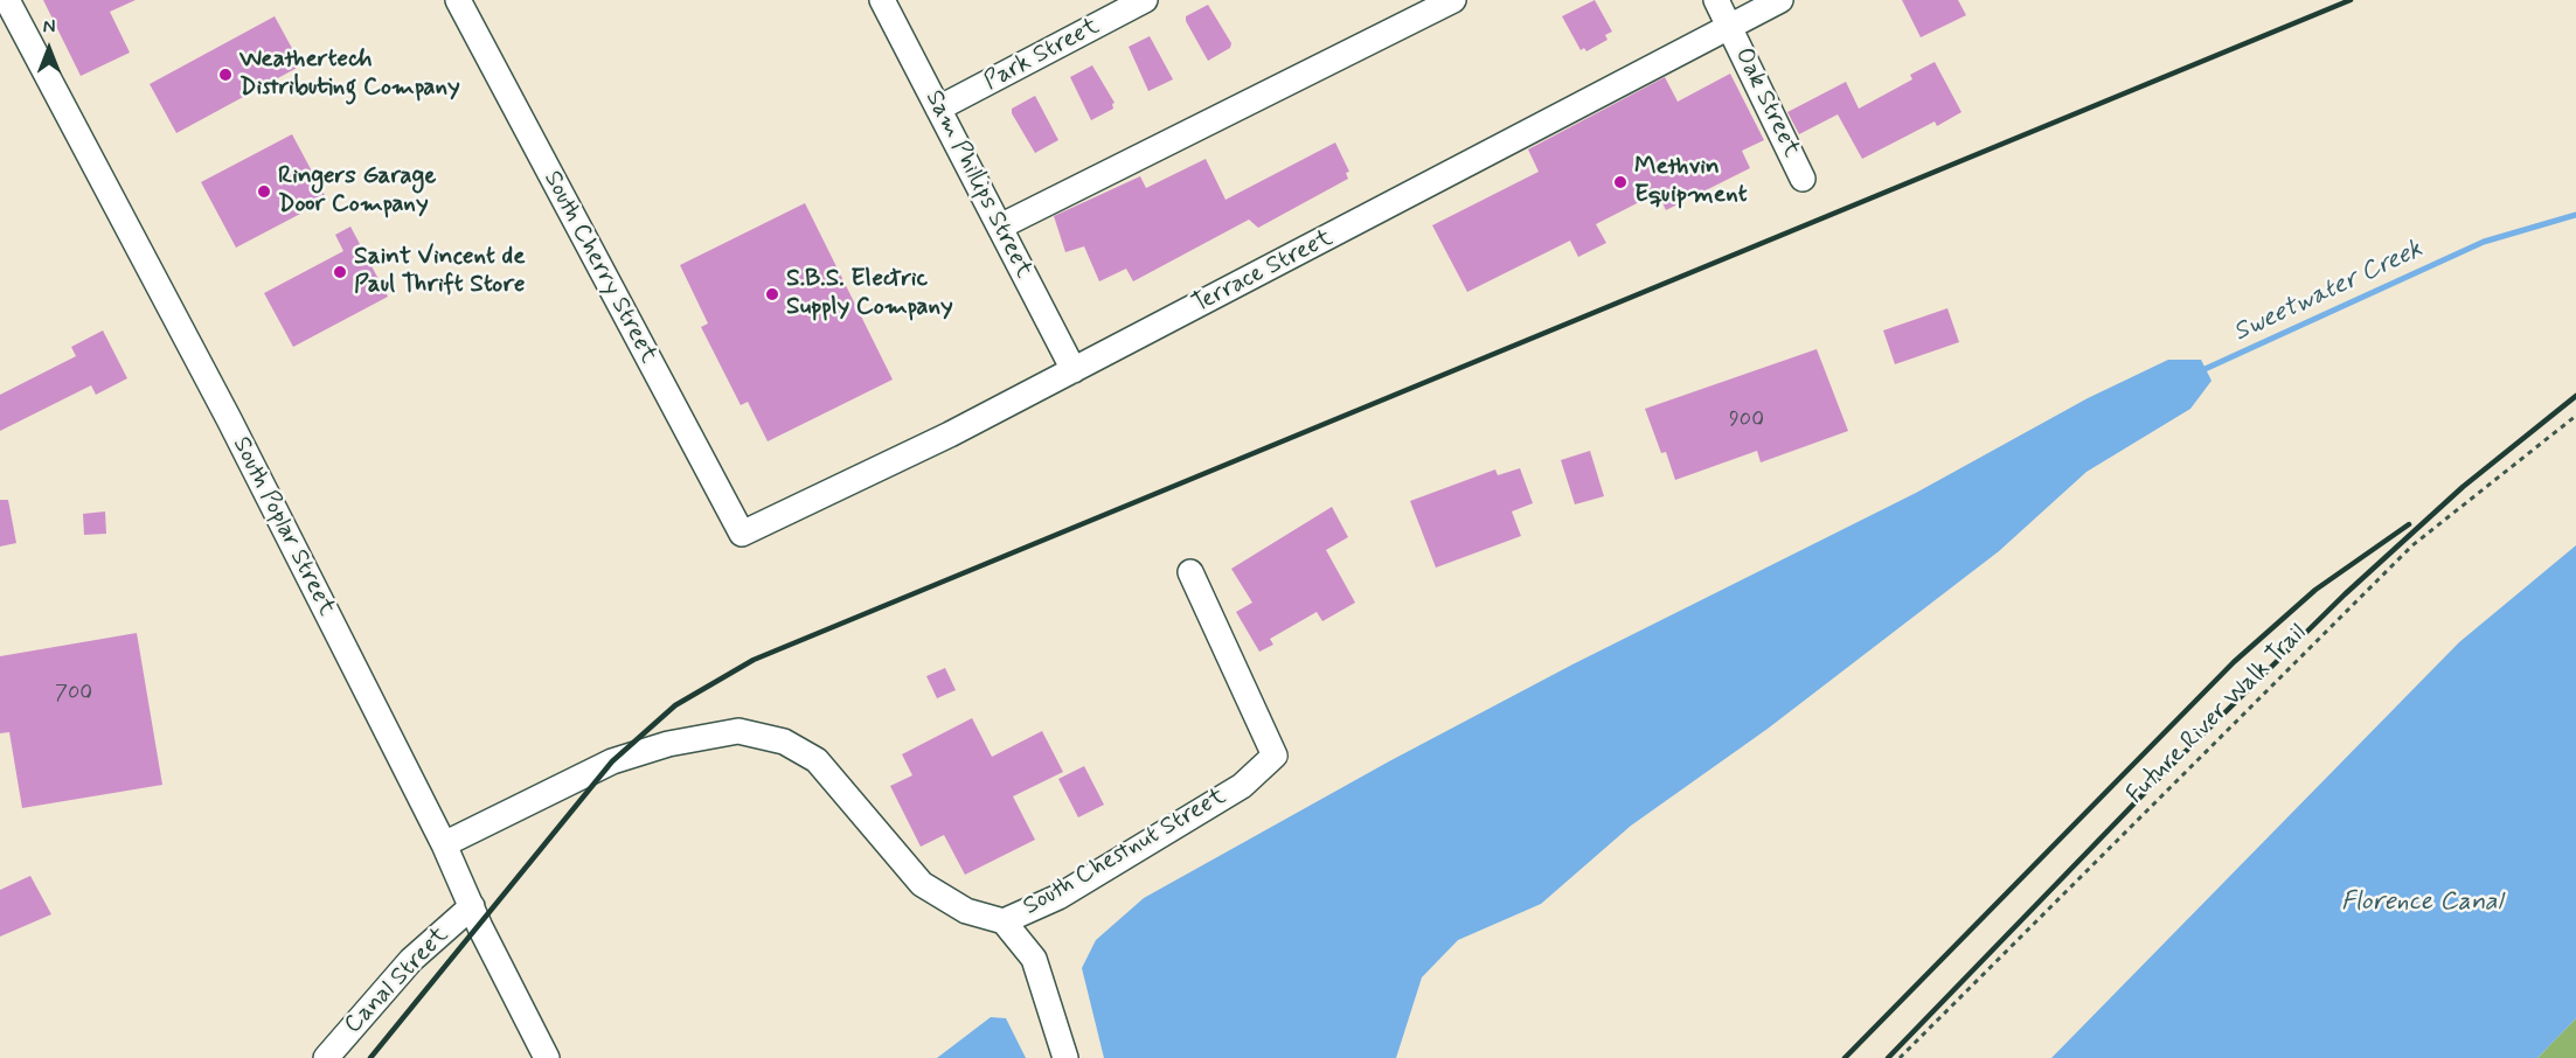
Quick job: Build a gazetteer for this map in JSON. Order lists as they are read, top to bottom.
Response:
{
  "streets": {
    "street": [
      "Park Street",
      "Oak Street",
      "Sam Phillips Street",
      "South Cherry Street",
      "Terrace Street",
      "South Poplar Street",
      "South Chestnut Street",
      "Canal Street"
    ],
    "path": ["Future River Walk Trail"]
  },
  "crossings": [
    ["Park Street", "Sam Phillips Street"],
    ["Oak Street", "Terrace Street"],
    ["Sam Phillips Street", "Terrace Street"],
    ["South Cherry Street", "Terrace Street"],
    ["South Poplar Street", "South Chestnut Street"],
    ["South Poplar Street", "Canal Street"]
  ],
  "water": ["Sweetwater Creek", "Florence Canal"],
  "places": [
    "Weathertech Distributing Company",
    "Methvin Equipment",
    "Ringers Garage Door Company",
    "Saint Vincent de Paul Thrift Store",
    "S.B.S. Electric Supply Company"
  ],
  "house_numbers": ["900", "700"],
  "north": "top"
}
